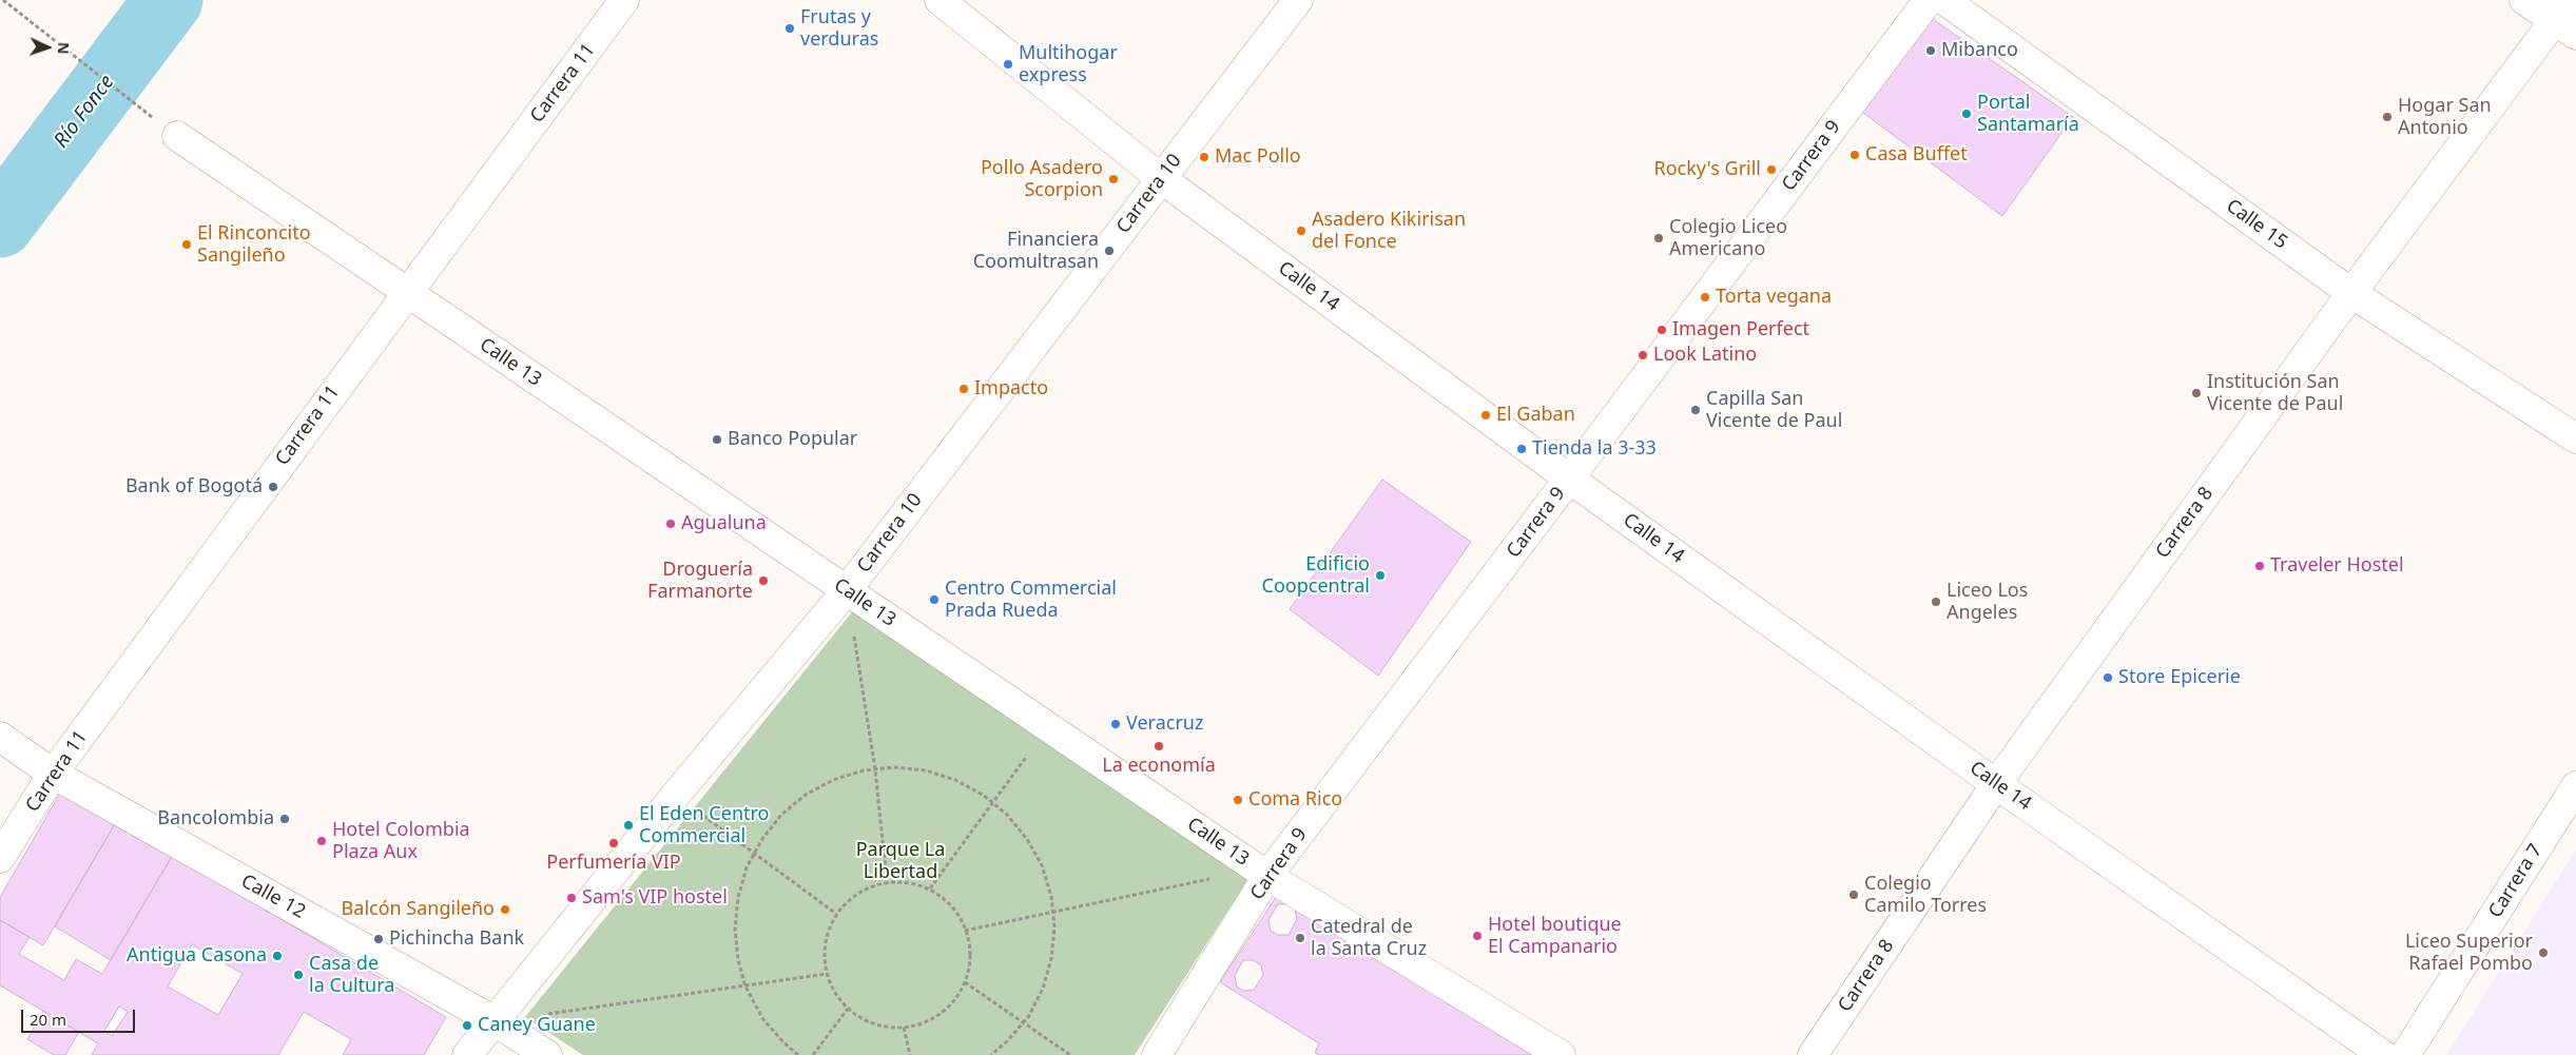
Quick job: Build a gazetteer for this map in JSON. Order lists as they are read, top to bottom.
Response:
{
  "streets": {
    "street": [
      "Carrera 11",
      "Carrera 9",
      "Carrera 10",
      "Calle 15",
      "Calle 14",
      "Calle 13",
      "Carrera 8",
      "Carrera 7",
      "Calle 12"
    ]
  },
  "crossings": [
    ["Carrera 11", "Calle 13"],
    ["Carrera 11", "Calle 12"],
    ["Carrera 9", "Calle 14"],
    ["Carrera 9", "Calle 13"],
    ["Carrera 10", "Calle 14"],
    ["Carrera 10", "Calle 13"],
    ["Carrera 10", "Calle 12"],
    ["Calle 15", "Carrera 8"],
    ["Calle 14", "Carrera 8"]
  ],
  "water": ["Río Fonce"],
  "parks": ["Parque La Libertad"],
  "places": [
    "Frutas y verduras",
    "Mibanco",
    "Multihogar express",
    "Portal Santamaría",
    "Hogar San Antonio",
    "Casa Buffet",
    "Mac Pollo",
    "Rocky's Grill",
    "Pollo Asadero Scorpion",
    "Asadero Kikirisan del Fonce",
    "Colegio Liceo Americano",
    "El Rinconcito Sangileño",
    "Financiera Coomultrasan",
    "Torta vegana",
    "Imagen Perfect",
    "Look Latino",
    "Impacto",
    "Institución San Vicente de Paul",
    "Capilla San Vicente de Paul",
    "El Gaban",
    "Banco Popular",
    "Tienda la 3-33",
    "Bank of Bogotá",
    "Agualuna",
    "Traveler Hostel",
    "Edificio Coopcentral",
    "Droguería Farmanorte",
    "Centro Commercial Prada Rueda",
    "Liceo Los Angeles",
    "Store Epicerie",
    "Veracruz",
    "La economía",
    "Coma Rico",
    "Bancolombia",
    "El Eden Centro Commercial",
    "Hotel Colombia Plaza Aux",
    "Perfumería VIP",
    "Colegio Camilo Torres",
    "Sam's VIP hostel",
    "Balcón Sangileño",
    "Hotel boutique El Campanario",
    "Catedral de la Santa Cruz",
    "Pichincha Bank",
    "Liceo Superior Rafael Pombo",
    "Antigua Casona",
    "Casa de la Cultura",
    "Caney Guane"
  ],
  "scale_bar": "20 m",
  "north": "right"
}
